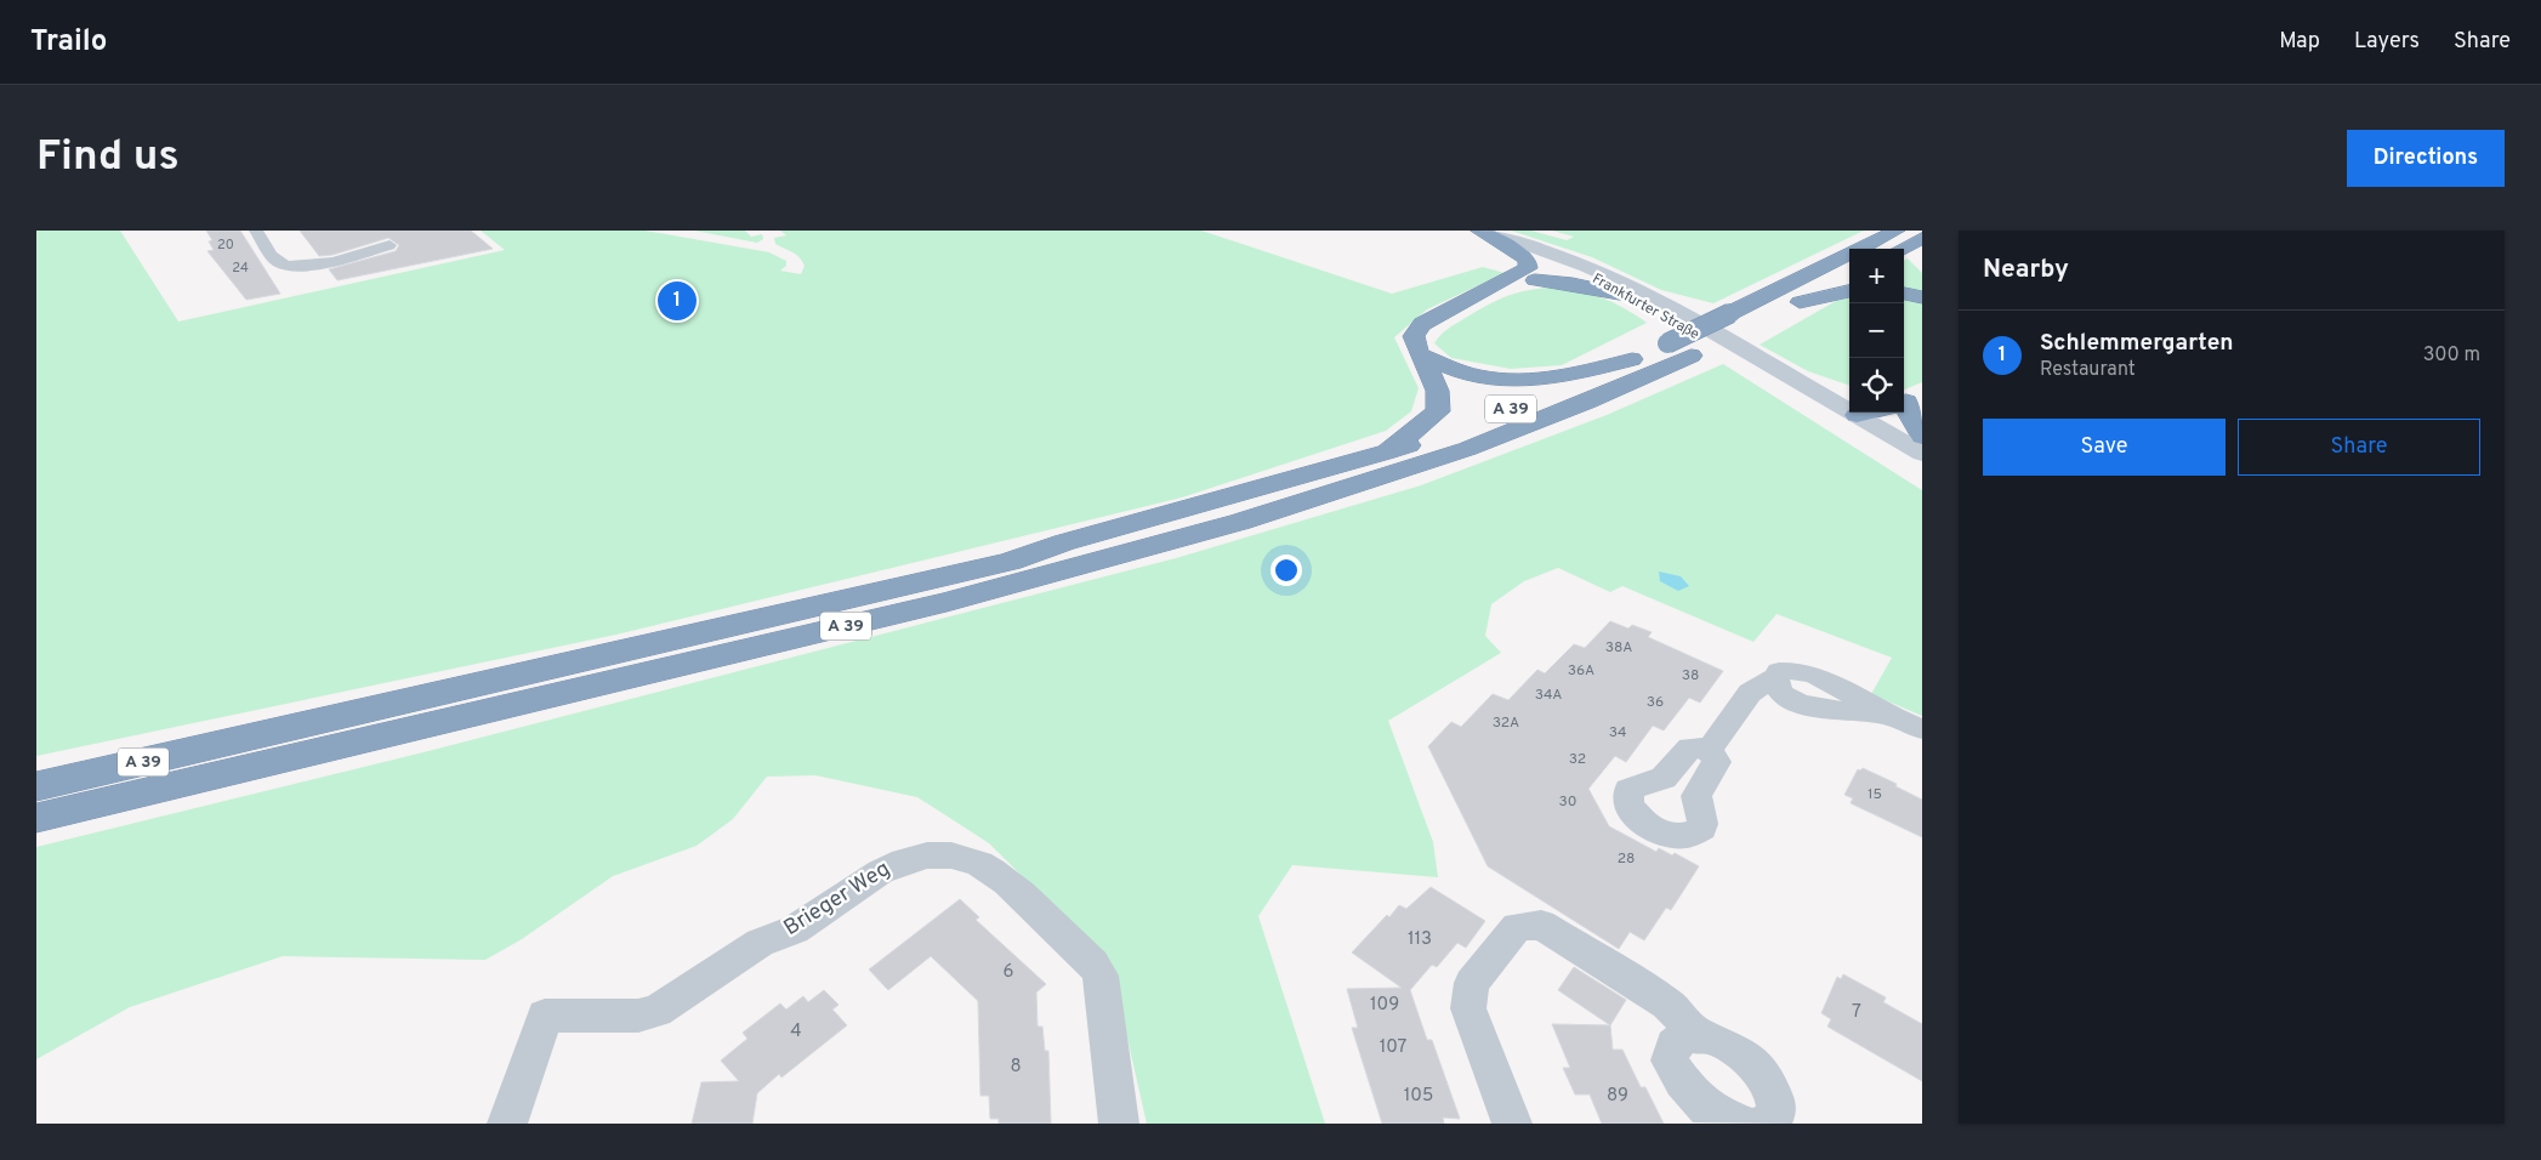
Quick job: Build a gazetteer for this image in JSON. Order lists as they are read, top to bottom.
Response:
{
  "streets": {
    "highway": ["A 39"],
    "street": ["Frankfurter Straße", "Brieger Weg"]
  },
  "house_numbers": [
    "20",
    "24",
    "38A",
    "36A",
    "38",
    "34A",
    "36",
    "32A",
    "34",
    "32",
    "15",
    "30",
    "28",
    "113",
    "6",
    "109",
    "7",
    "4",
    "107",
    "8",
    "105",
    "89"
  ],
  "page": {
    "header": "Trailo",
    "nav": ["Map", "Layers", "Share"],
    "buttons": [
      "Directions",
      ["Save", "Share"]
    ],
    "title": "Find us",
    "heading": "Nearby",
    "map_buttons": ["+", "−"],
    "pins": "1",
    "list": [
      {
        "mark": "1",
        "name": "Schlemmergarten",
        "note": "Restaurant",
        "value": "300 m"
      }
    ]
  }
}
